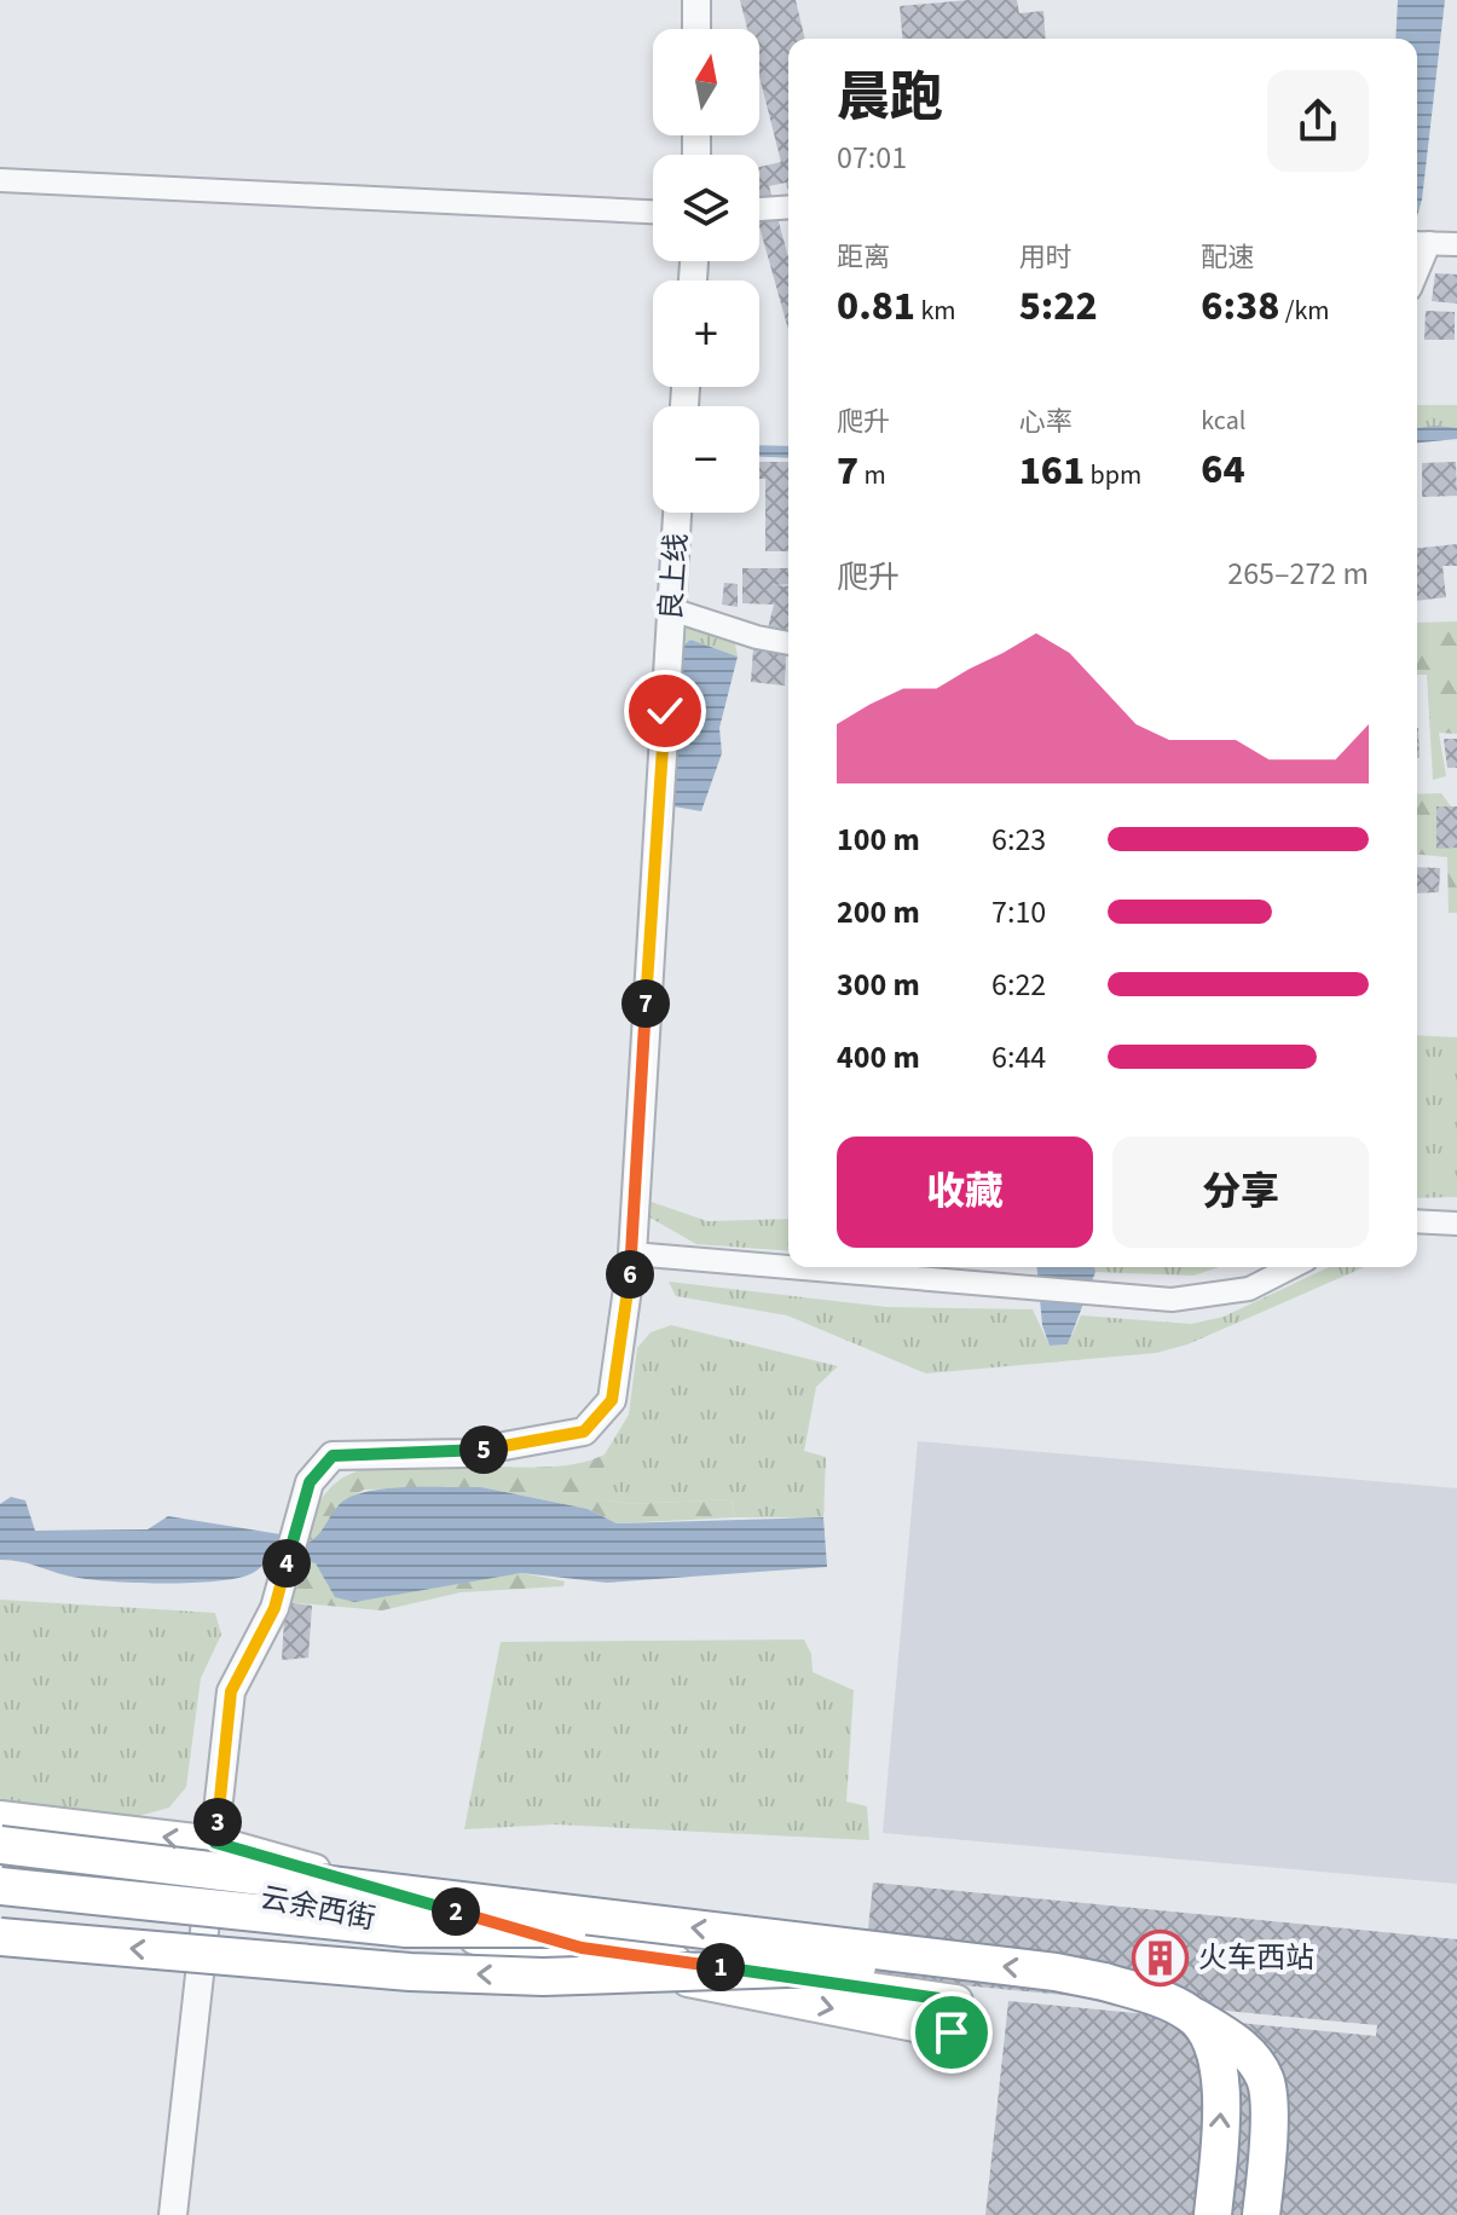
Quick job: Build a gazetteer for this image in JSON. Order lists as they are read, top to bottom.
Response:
{
  "streets": {
    "main road": ["云余西街"],
    "street": ["良上线"]
  },
  "crossings": [
    ["良上线", "云余西街"]
  ],
  "places": {
    "building": ["火车西站"]
  },
  "north": "top",
  "page": {
    "map_buttons": ["+", "−"],
    "heading": ["晨跑", "07:01"],
    "stats": [
      ["距离", "0.81 km"],
      ["用时", "5:22"],
      ["配速", "6:38 /km"],
      ["爬升", "7 m"],
      ["心率", "161 bpm"],
      ["kcal", "64"]
    ],
    "chart": ["爬升", "265–272 m"],
    "list": [
      {
        "name": "100 m",
        "note": "6:23"
      },
      {
        "name": "200 m",
        "note": "7:10"
      },
      {
        "name": "300 m",
        "note": "6:22"
      },
      {
        "name": "400 m",
        "note": "6:44"
      }
    ],
    "pins": [
      "7",
      "6",
      "5",
      "4",
      "3",
      "2",
      "1"
    ],
    "buttons": ["收藏", "分享"]
  }
}
